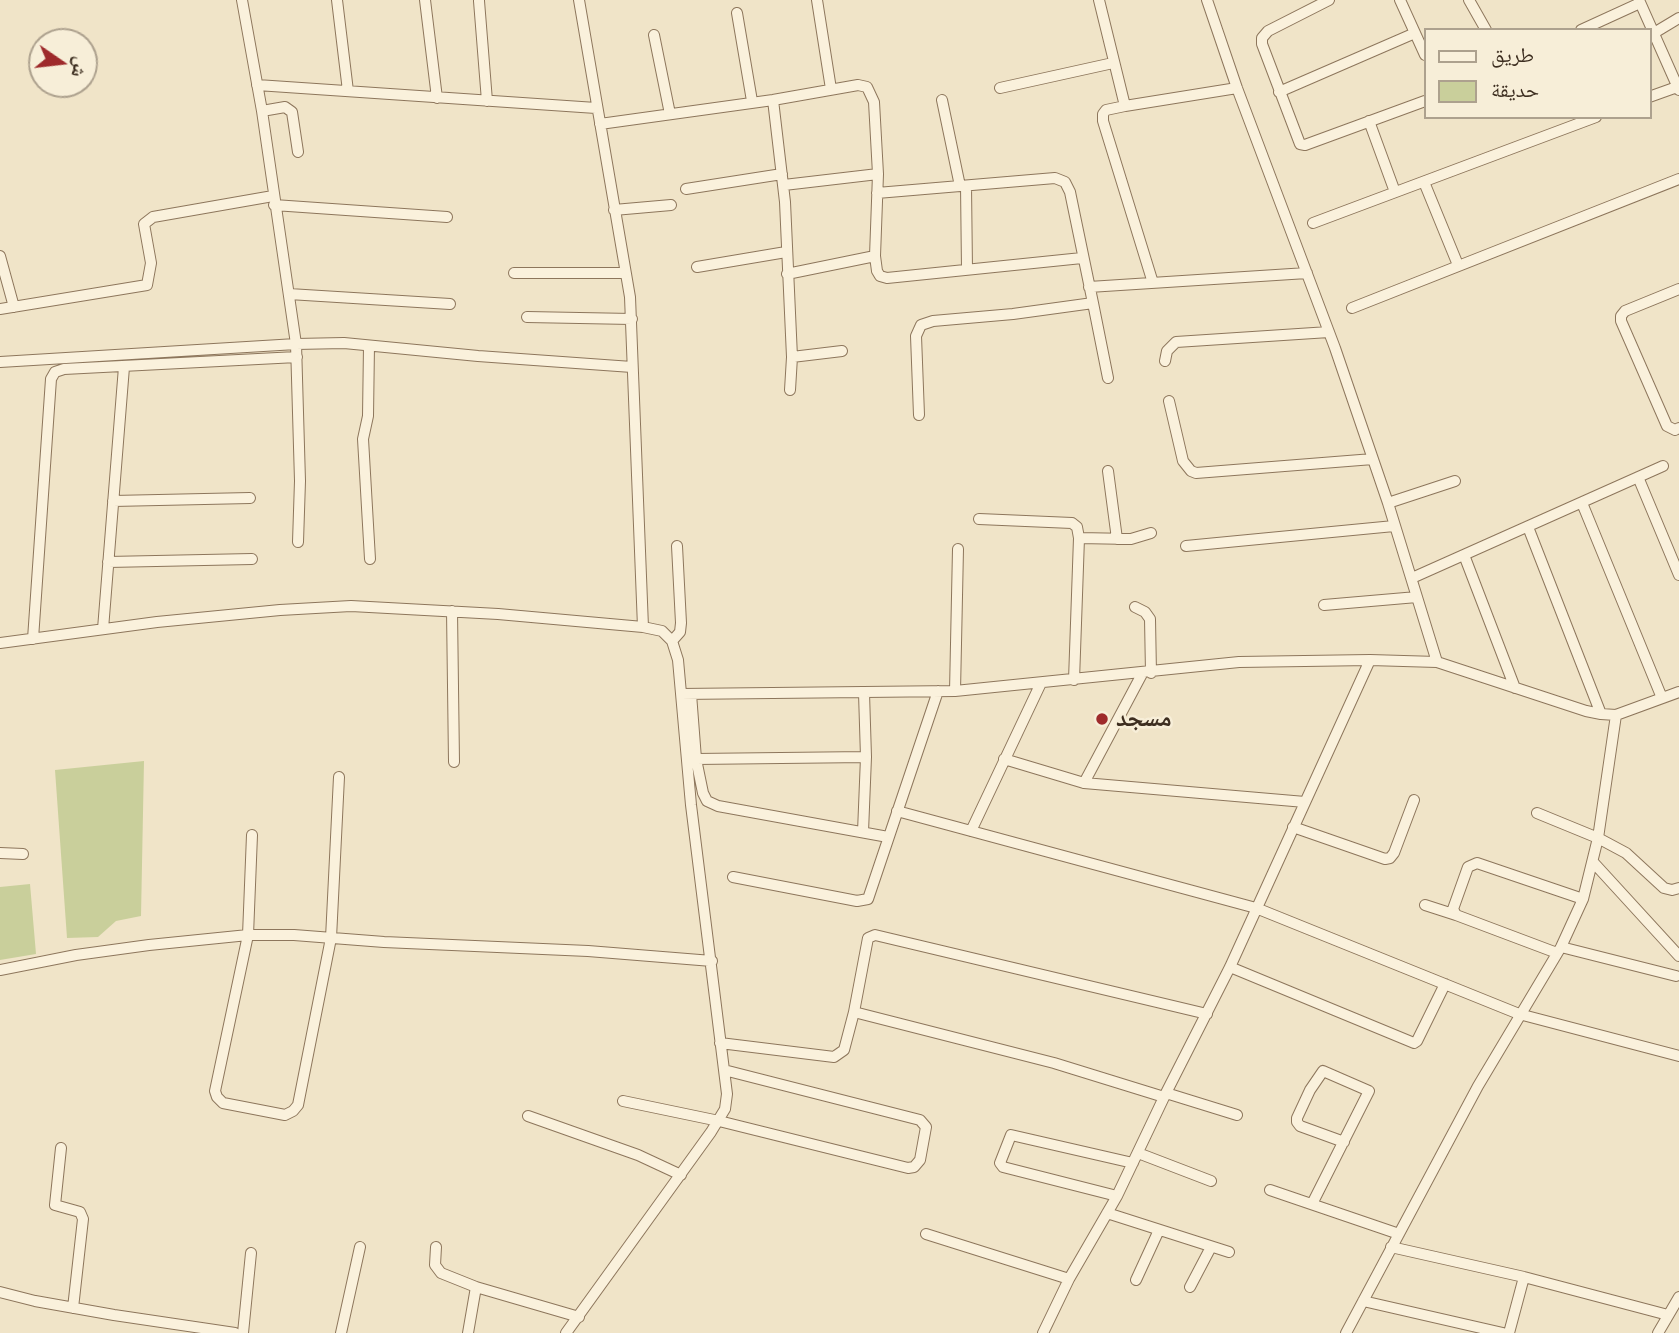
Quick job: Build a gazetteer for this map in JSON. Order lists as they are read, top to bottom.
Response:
{
  "places": ["مسجد"],
  "legend": ["طريق", "حديقة"],
  "north": "right"
}
